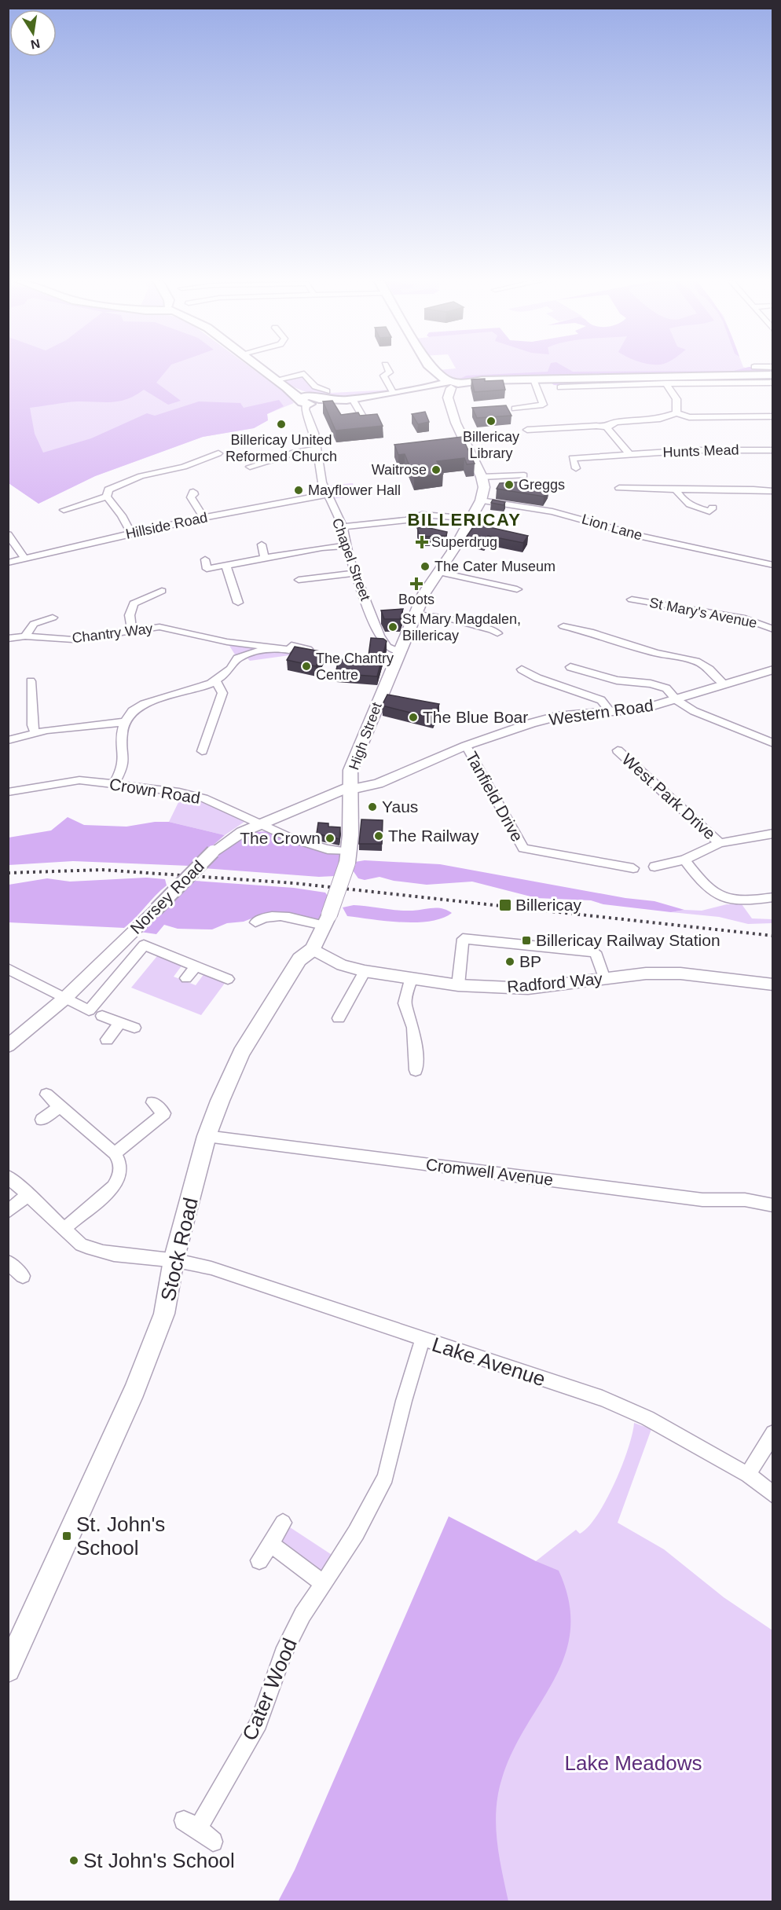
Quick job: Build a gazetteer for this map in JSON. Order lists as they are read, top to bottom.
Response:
{
  "streets": {
    "main road": ["High Street", "Stock Road"],
    "street": [
      "Hunts Mead",
      "Hillside Road",
      "Lion Lane",
      "Chapel Street",
      "St Mary's Avenue",
      "Chantry Way",
      "Western Road",
      "Crown Road",
      "Tanfield Drive",
      "West Park Drive",
      "Norsey Road",
      "Radford Way",
      "Cromwell Avenue",
      "Lake Avenue",
      "Cater Wood"
    ]
  },
  "crossings": [
    ["Hillside Road", "Chapel Street"],
    ["Lion Lane", "High Street"],
    ["Chapel Street", "High Street"],
    ["Western Road", "High Street"],
    ["Western Road", "Tanfield Drive"],
    ["Western Road", "Norsey Road"],
    ["High Street", "Norsey Road"],
    ["High Street", "Stock Road"],
    ["Crown Road", "Norsey Road"],
    ["Crown Road", "Stock Road"],
    ["Radford Way", "Stock Road"],
    ["Cromwell Avenue", "Stock Road"],
    ["Stock Road", "Lake Avenue"],
    ["Lake Avenue", "Cater Wood"]
  ],
  "districts": ["BILLERICAY"],
  "parks": ["Lake Meadows"],
  "places": {
    "other": [
      "Billericay Library",
      "Billericay United Reformed Church",
      "Waitrose",
      "Greggs",
      "Mayflower Hall",
      "The Cater Museum",
      "St Mary Magdalen, Billericay",
      "The Chantry Centre",
      "The Blue Boar",
      "Yaus",
      "The Railway",
      "The Crown",
      "BP",
      "St John's School"
    ],
    "health": ["Superdrug", "Boots"],
    "transit": ["Billericay", "Billericay Railway Station", "St. John's School"]
  },
  "north": "bottom"
}
